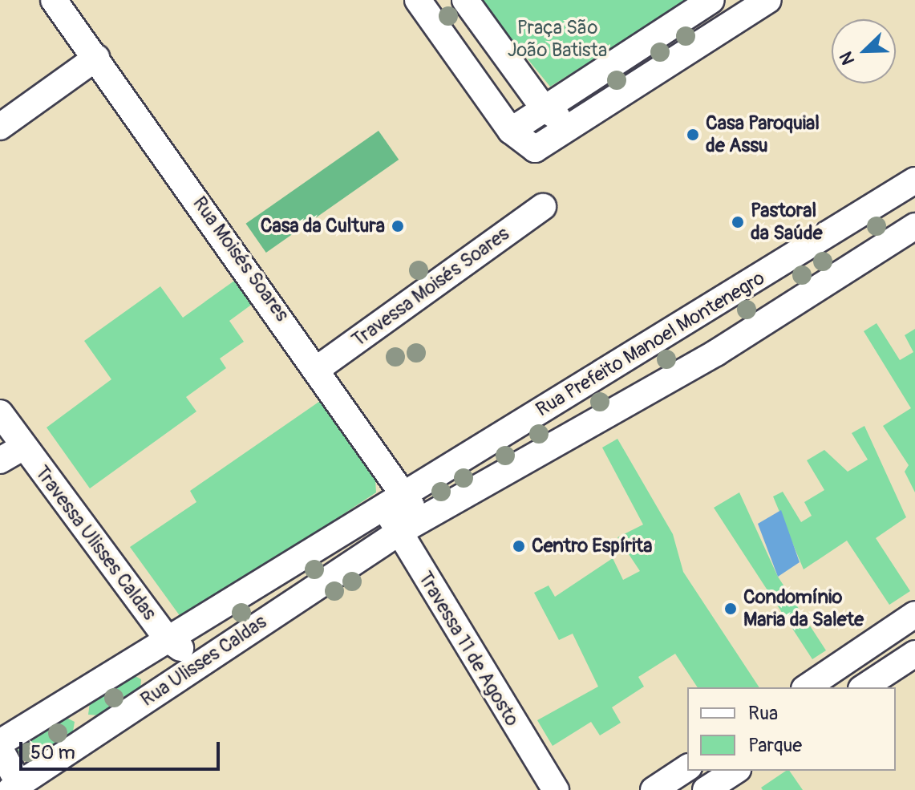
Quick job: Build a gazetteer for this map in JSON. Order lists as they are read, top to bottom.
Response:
{
  "streets": {
    "street": [
      "Rua Moisés Soares",
      "Travessa Moisés Soares",
      "Rua Prefeito Manoel Montenegro",
      "Travessa Ulisses Caldas",
      "Travessa 11 de Agosto",
      "Rua Ulisses Caldas"
    ]
  },
  "crossings": [
    ["Rua Moisés Soares", "Travessa Moisés Soares"],
    ["Rua Moisés Soares", "Rua Prefeito Manoel Montenegro"],
    ["Rua Moisés Soares", "Travessa 11 de Agosto"],
    ["Rua Moisés Soares", "Rua Ulisses Caldas"],
    ["Rua Prefeito Manoel Montenegro", "Travessa 11 de Agosto"],
    ["Rua Prefeito Manoel Montenegro", "Rua Ulisses Caldas"],
    ["Travessa Ulisses Caldas", "Rua Ulisses Caldas"],
    ["Travessa 11 de Agosto", "Rua Ulisses Caldas"]
  ],
  "parks": ["Praça São João Batista"],
  "places": [
    "Casa Paroquial de Assu",
    "Pastoral da Saúde",
    "Casa da Cultura",
    "Centro Espírita",
    "Condomínio Maria da Salete"
  ],
  "legend": ["Rua", "Parque"],
  "scale_bar": "50 m",
  "north": "bottom left"
}
